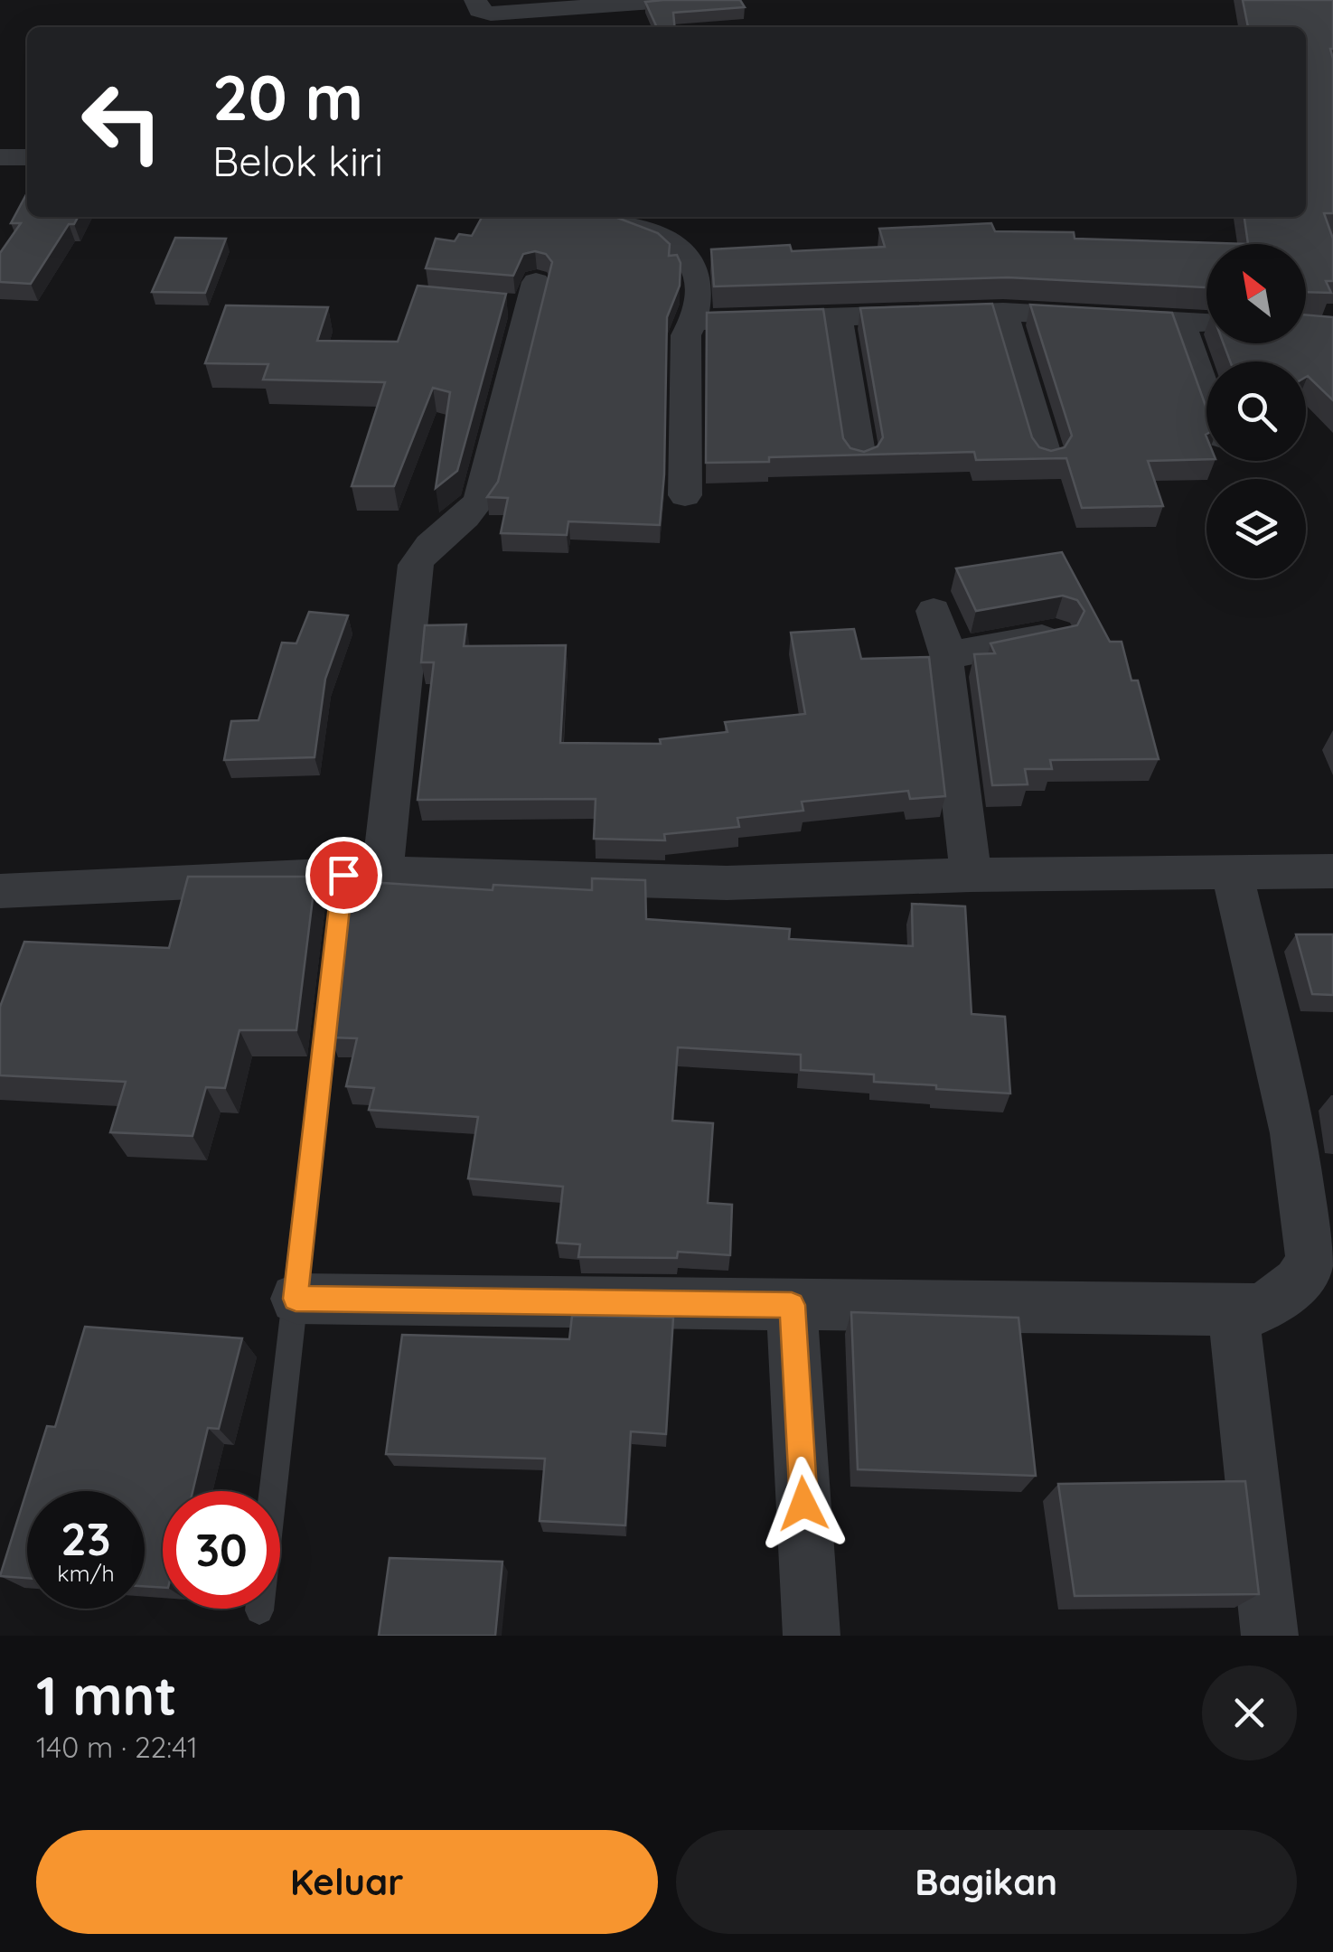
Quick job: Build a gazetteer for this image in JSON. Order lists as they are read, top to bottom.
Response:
{
  "north": "top left",
  "page": {
    "turn": ["20 m", "Belok kiri"],
    "speed": "23 km/h",
    "limit": "30",
    "heading": ["1 mnt", "140 m · 22:41"],
    "buttons": ["Keluar", "Bagikan"]
  }
}
